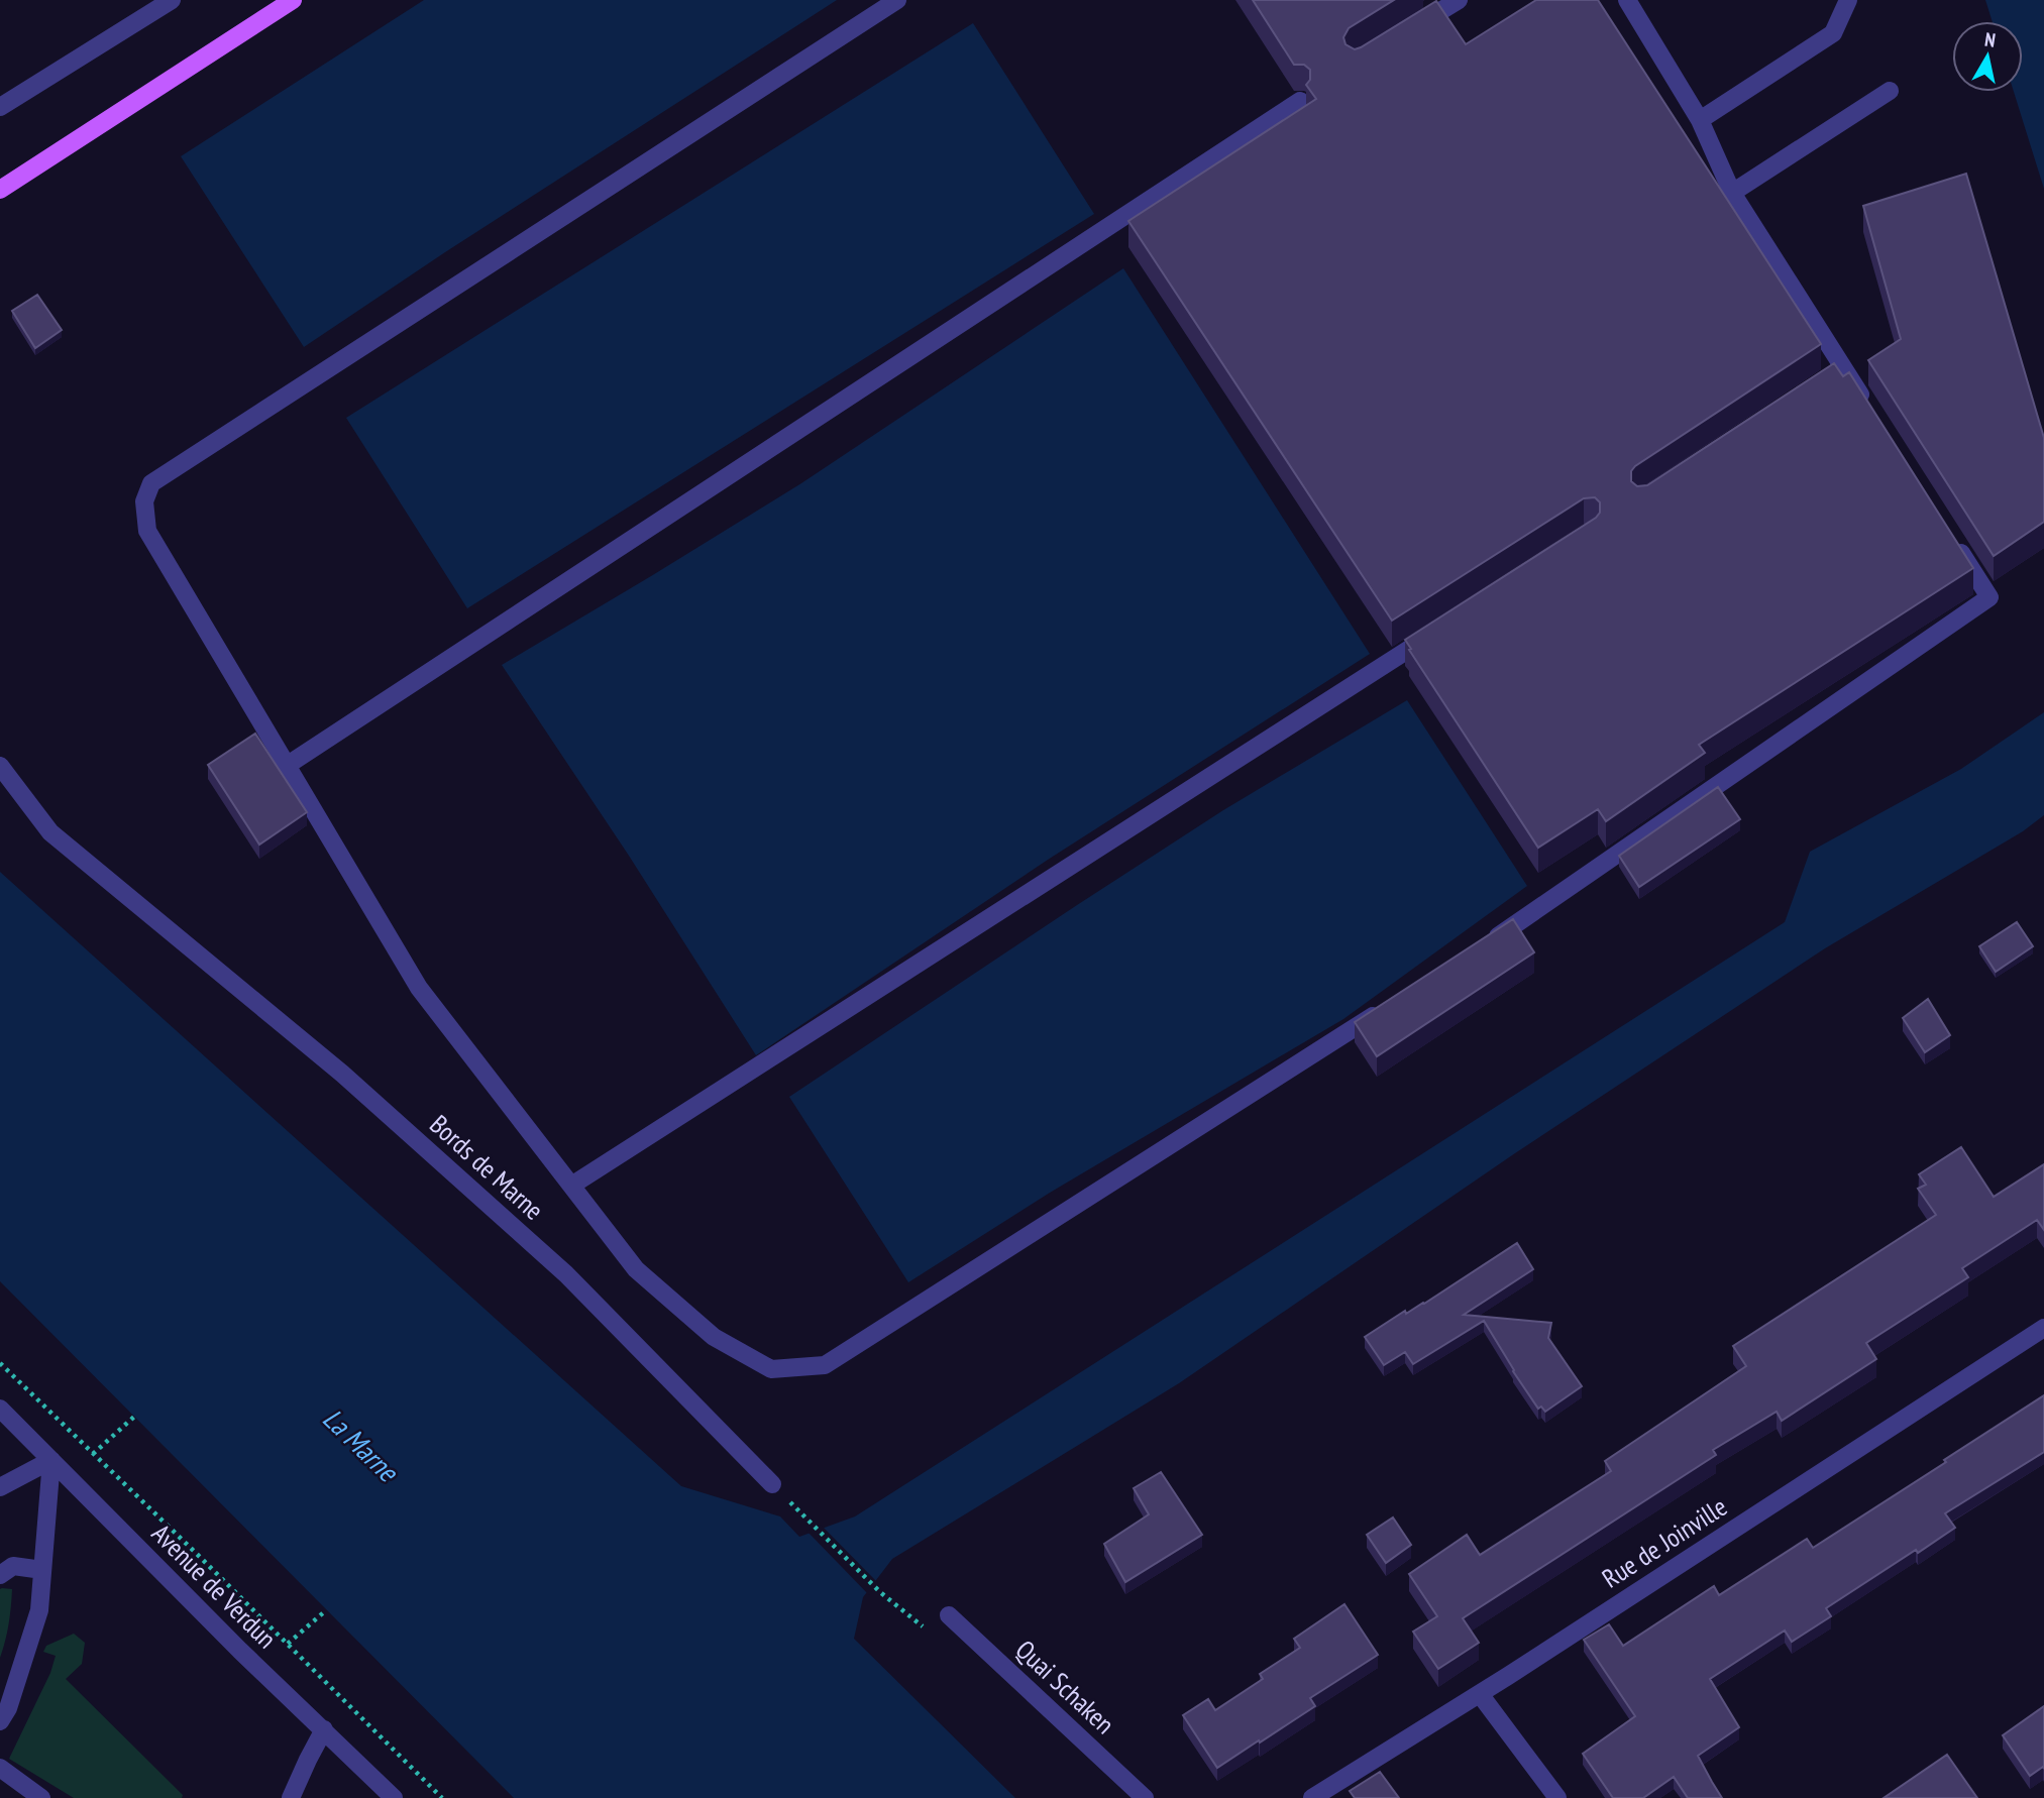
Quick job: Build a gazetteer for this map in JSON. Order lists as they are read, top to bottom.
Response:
{
  "streets": {
    "street": [
      "Bords de Marne",
      "Rue de Joinville",
      "Avenue de Verdun",
      "Quai Schaken"
    ]
  },
  "water": ["La Marne"],
  "north": "top"
}
